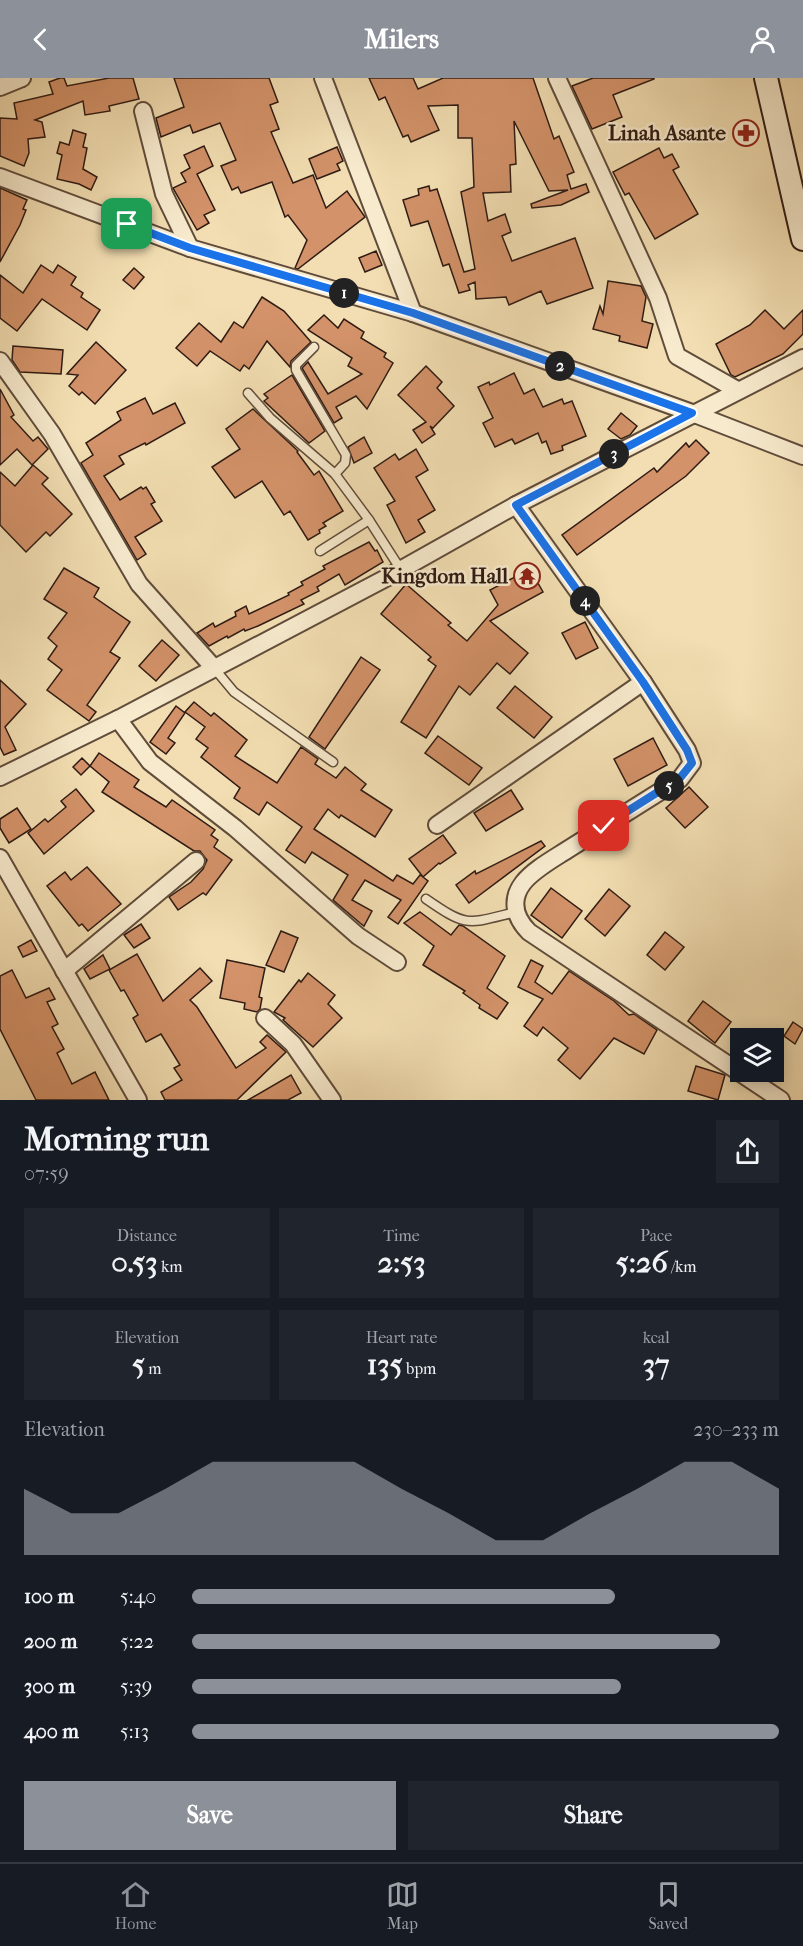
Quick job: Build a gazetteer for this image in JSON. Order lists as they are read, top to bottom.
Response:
{
  "places": {
    "pharmacy": ["Linah Asante"],
    "temple": ["Kingdom Hall"]
  },
  "page": {
    "header": "Milers",
    "pins": [
      "1",
      "2",
      "3",
      "4",
      "5"
    ],
    "heading": ["Morning run", "07:59"],
    "stats": [
      ["Distance", "0.53 km"],
      ["Time", "2:53"],
      ["Pace", "5:26 /km"],
      ["Elevation", "5 m"],
      ["Heart rate", "135 bpm"],
      ["kcal", "37"]
    ],
    "chart": ["Elevation", "230–233 m"],
    "list": [
      {
        "name": "100 m",
        "note": "5:40"
      },
      {
        "name": "200 m",
        "note": "5:22"
      },
      {
        "name": "300 m",
        "note": "5:39"
      },
      {
        "name": "400 m",
        "note": "5:13"
      }
    ],
    "buttons": ["Save", "Share"],
    "tabs": ["Home", "Map", "Saved"]
  }
}
